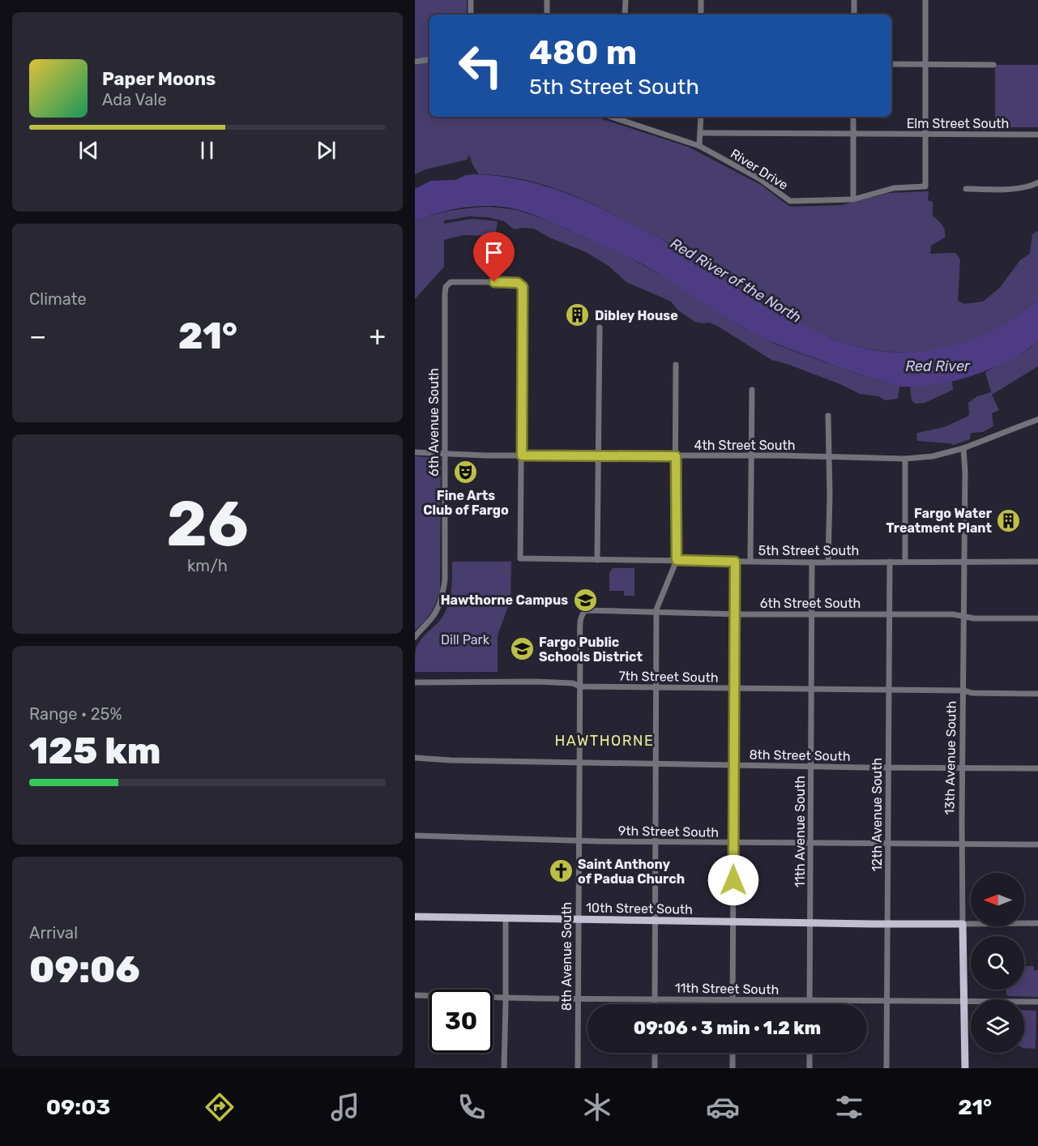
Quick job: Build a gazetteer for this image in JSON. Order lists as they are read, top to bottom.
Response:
{
  "streets": {
    "main road": ["13th Avenue South", "10th Street South"],
    "street": [
      "Elm Street South",
      "River Drive",
      "6th Avenue South",
      "4th Street South",
      "5th Street South",
      "6th Street South",
      "7th Street South",
      "8th Street South",
      "12th Avenue South",
      "9th Street South",
      "11th Avenue South",
      "8th Avenue South",
      "11th Street South"
    ]
  },
  "crossings": [
    ["Elm Street South", "River Drive"],
    ["6th Avenue South", "4th Street South"],
    ["6th Avenue South", "5th Street South"],
    ["4th Street South", "5th Street South"],
    ["4th Street South", "13th Avenue South"],
    ["5th Street South", "13th Avenue South"],
    ["5th Street South", "12th Avenue South"],
    ["5th Street South", "11th Avenue South"],
    ["6th Street South", "13th Avenue South"],
    ["6th Street South", "12th Avenue South"],
    ["6th Street South", "11th Avenue South"],
    ["6th Street South", "8th Avenue South"],
    ["7th Street South", "13th Avenue South"],
    ["7th Street South", "12th Avenue South"],
    ["7th Street South", "11th Avenue South"],
    ["7th Street South", "8th Avenue South"],
    ["8th Street South", "13th Avenue South"],
    ["8th Street South", "12th Avenue South"],
    ["8th Street South", "11th Avenue South"],
    ["8th Street South", "8th Avenue South"],
    ["13th Avenue South", "9th Street South"],
    ["13th Avenue South", "10th Street South"],
    ["13th Avenue South", "11th Street South"],
    ["12th Avenue South", "9th Street South"],
    ["12th Avenue South", "10th Street South"],
    ["12th Avenue South", "11th Street South"],
    ["9th Street South", "11th Avenue South"],
    ["9th Street South", "8th Avenue South"],
    ["11th Avenue South", "10th Street South"],
    ["11th Avenue South", "11th Street South"],
    ["10th Street South", "8th Avenue South"],
    ["8th Avenue South", "11th Street South"]
  ],
  "districts": ["HAWTHORNE"],
  "water": ["Red River of the North", "Red River"],
  "parks": ["Dill Park"],
  "places": {
    "building": ["Dibley House", "Fargo Water Treatment Plant"],
    "theatre": ["Fine Arts Club of Fargo"],
    "school or university": ["Hawthorne Campus", "Fargo Public Schools District"],
    "church": ["Saint Anthony of Padua Church"]
  },
  "north": "left",
  "page": {
    "turn": ["480 m", "5th Street South"],
    "song": ["Paper Moons", "Ada Vale"],
    "tile": [
      "Climate",
      ["26", "km/h"],
      ["Range · 25%", "125 km"],
      ["Arrival", "09:06"]
    ],
    "heat": ["−", "21°", "+"],
    "limit": "30",
    "trip": "09:06 · 3 min · 1.2 km",
    "tabs": ["09:03", "21°"]
  }
}
